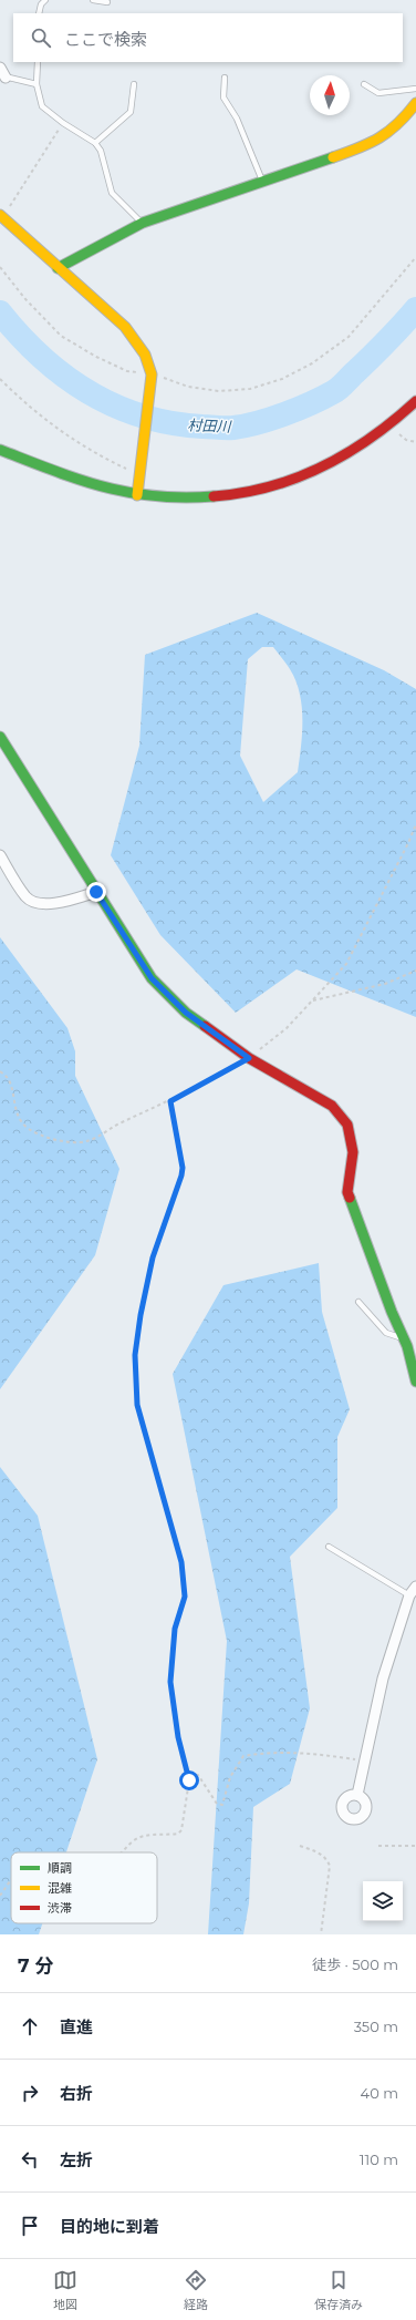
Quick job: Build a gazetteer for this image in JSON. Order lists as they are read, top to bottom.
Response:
{
  "water": ["村田川"],
  "legend": ["順調", "混雑", "渋滞"],
  "north": "top",
  "page": {
    "search": "ここで検索",
    "heading": ["7 分", "徒歩 · 500 m"],
    "list": [
      ["直進", "350 m"],
      ["右折", "40 m"],
      ["左折", "110 m"],
      "目的地に到着"
    ],
    "nav": ["地図", "経路", "保存済み"]
  }
}
